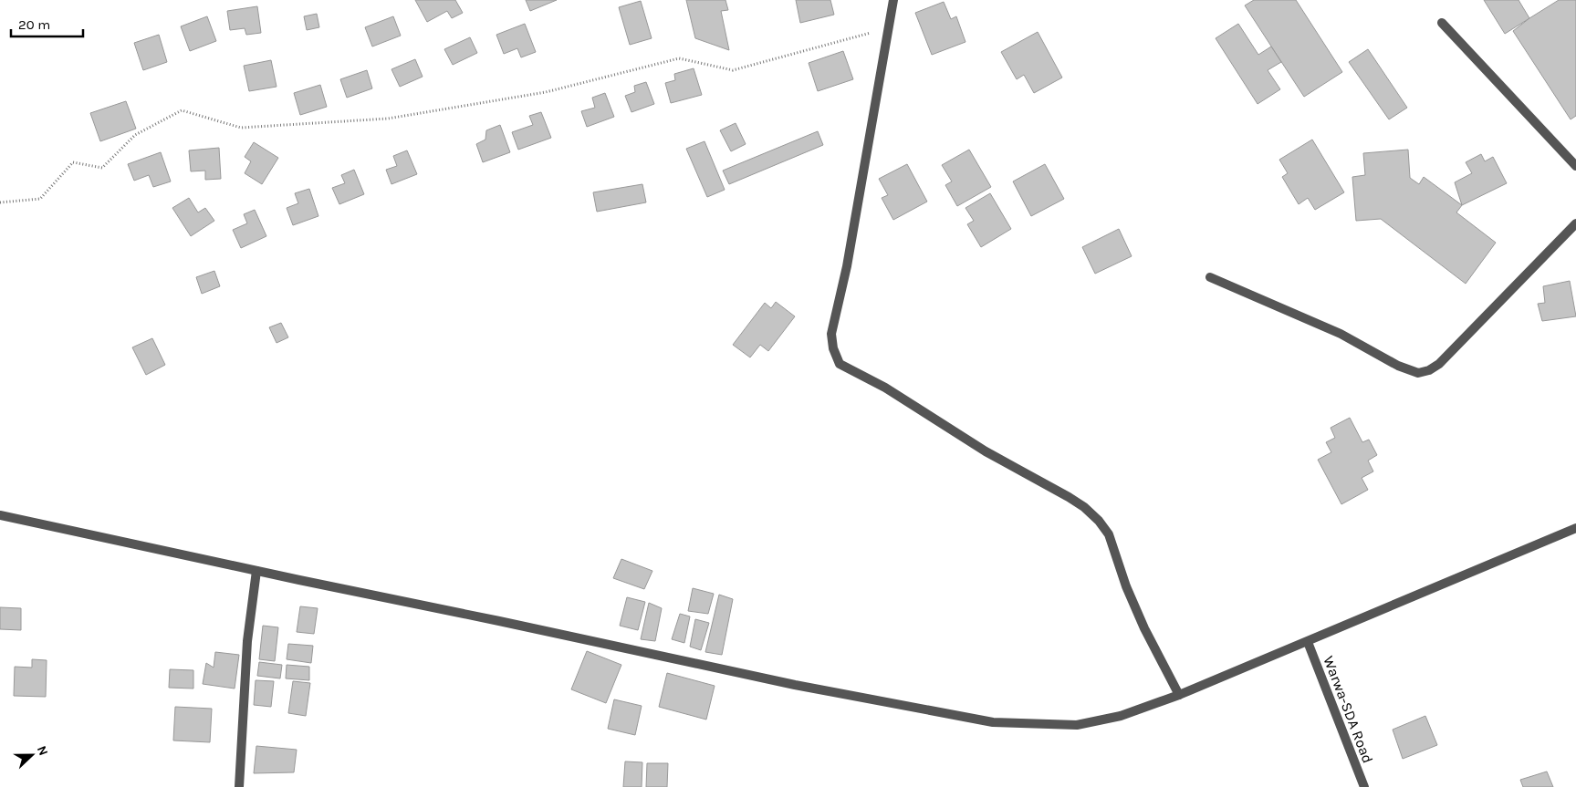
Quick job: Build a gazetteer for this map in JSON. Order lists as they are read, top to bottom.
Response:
{
  "streets": {
    "street": ["Warwa-SDA Road"]
  },
  "scale_bar": "20 m",
  "north": "right"
}
